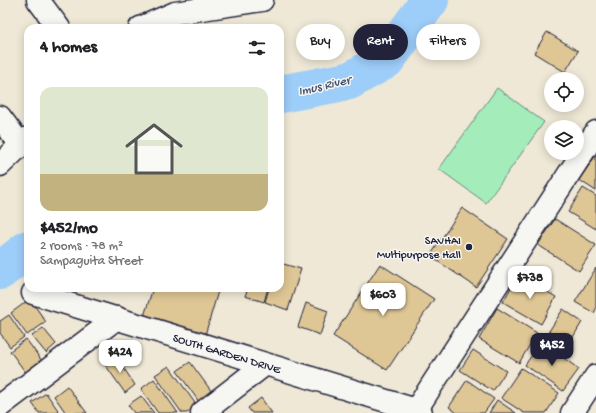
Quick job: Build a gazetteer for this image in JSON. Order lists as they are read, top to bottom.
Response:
{
  "streets": {
    "street": ["SOUTH GARDEN DRIVE"]
  },
  "water": ["Imus River"],
  "places": ["SAVHAI Multipurpose Hall"],
  "page": {
    "chip": ["Buy", "Rent", "Filters"],
    "heading": "4 homes",
    "list": [
      {
        "name": "$452/mo",
        "note": "2 rooms · 78 m² · Sampaguita Street"
      }
    ],
    "price": [
      "$738",
      "$603",
      "$452",
      "$424"
    ]
  }
}
